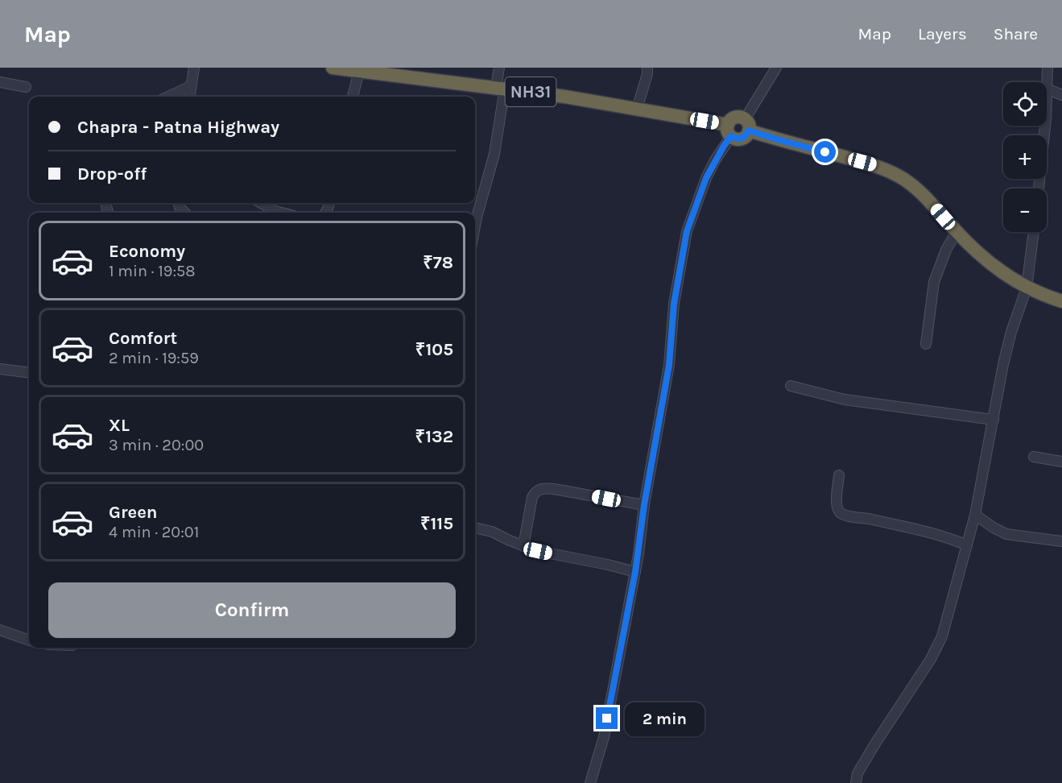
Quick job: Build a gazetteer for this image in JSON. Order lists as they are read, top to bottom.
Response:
{
  "streets": {
    "highway": ["NH31"]
  },
  "page": {
    "header": "Map",
    "nav": ["Map", "Layers", "Share"],
    "map_buttons": ["+", "−"],
    "banner": ["Chapra - Patna Highway", "Drop-off"],
    "list": [
      {
        "name": "Economy",
        "note": "1 min · 19:58",
        "value": "₹78"
      },
      {
        "name": "Comfort",
        "note": "2 min · 19:59",
        "value": "₹105"
      },
      {
        "name": "XL",
        "note": "3 min · 20:00",
        "value": "₹132"
      },
      {
        "name": "Green",
        "note": "4 min · 20:01",
        "value": "₹115"
      }
    ],
    "buttons": "Confirm",
    "bubble": "2 min"
  }
}
